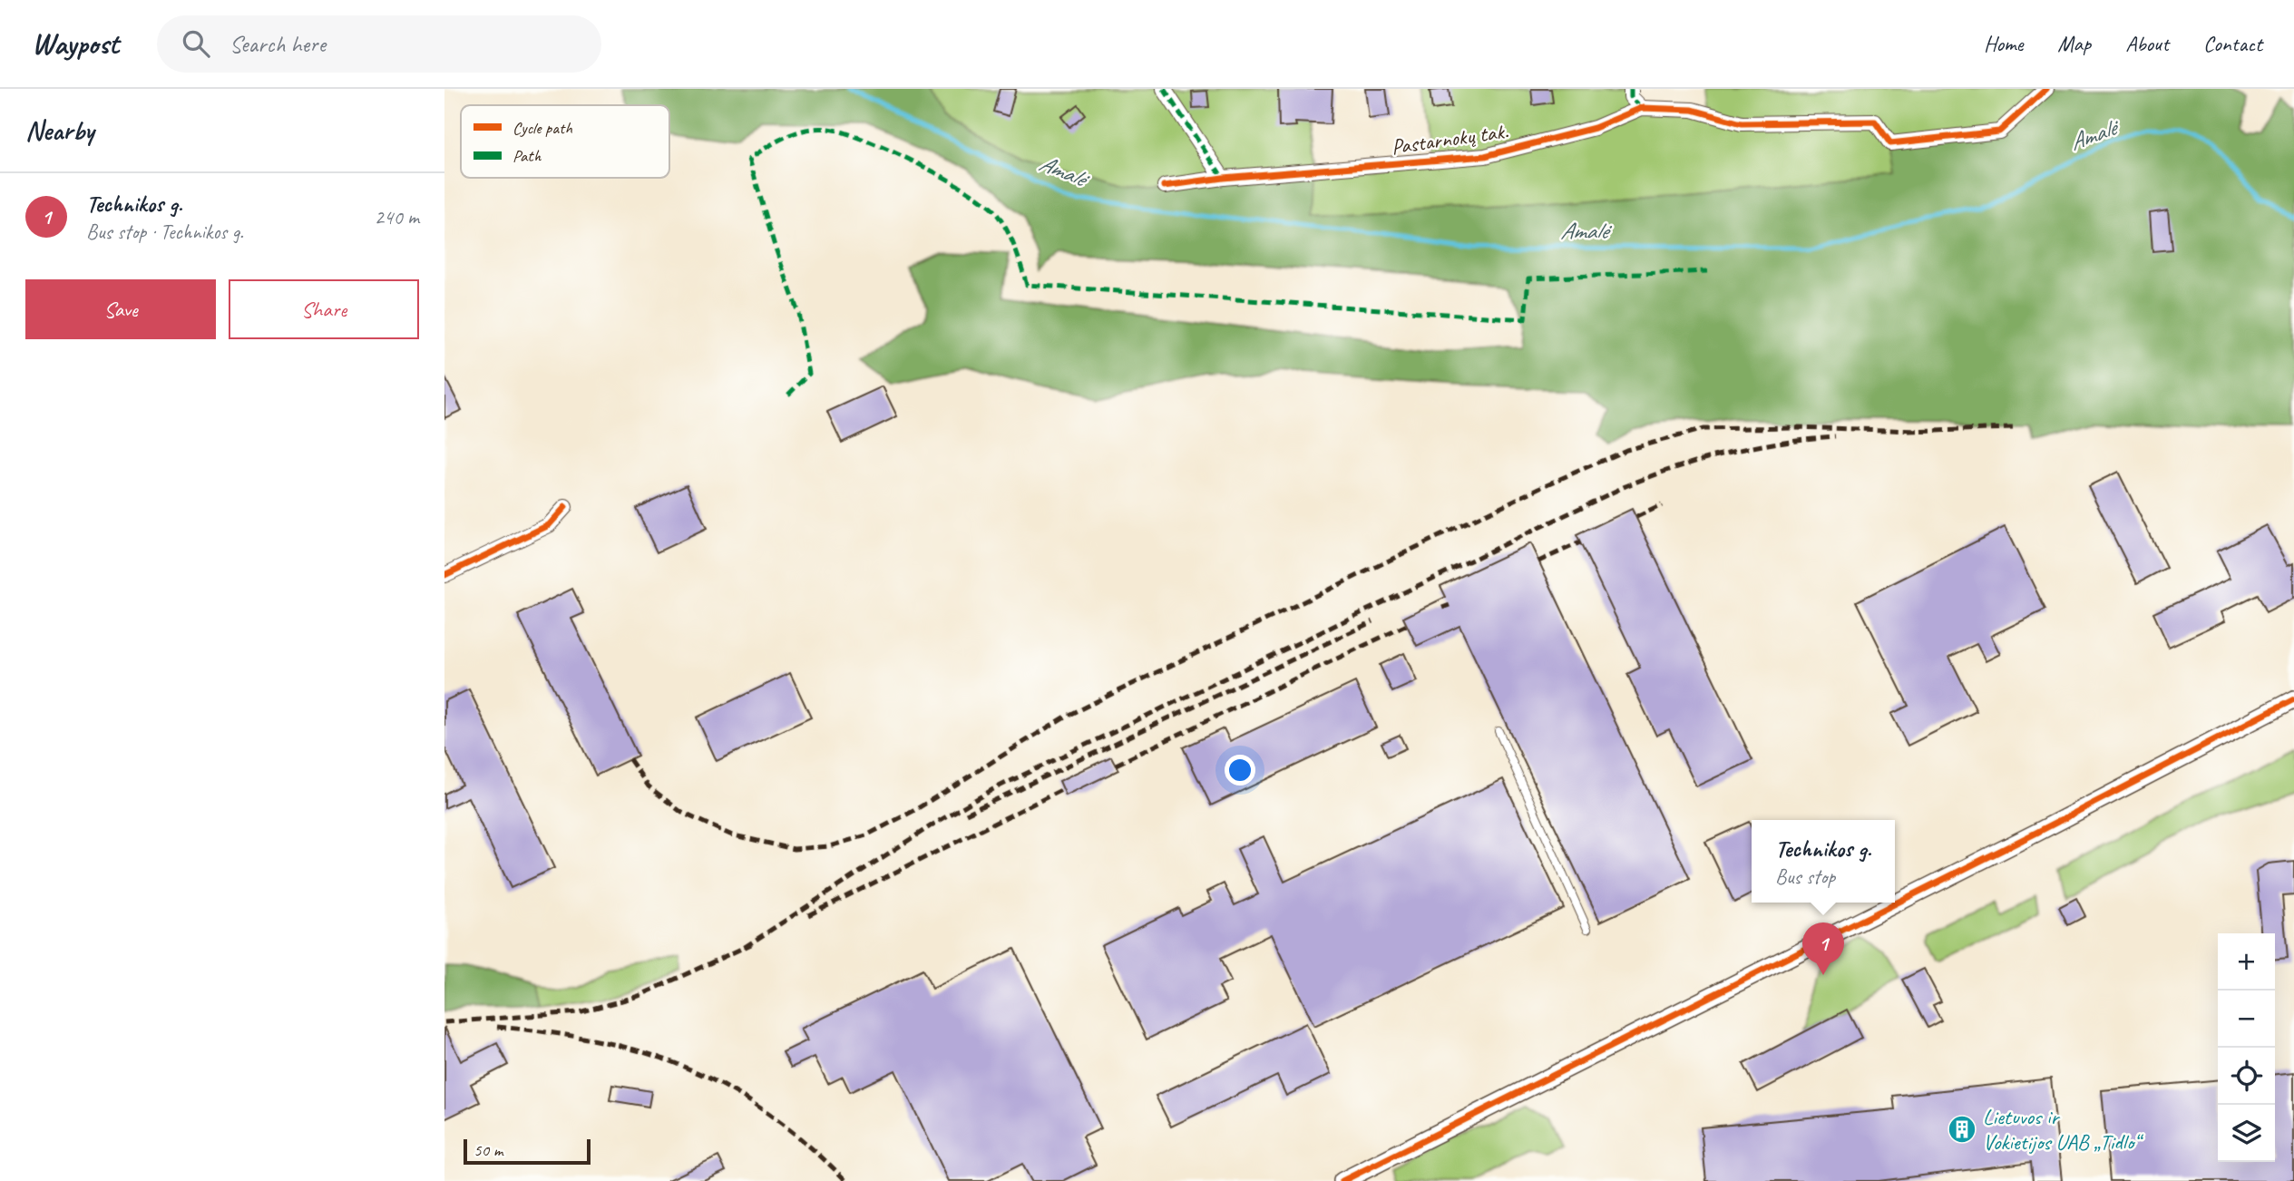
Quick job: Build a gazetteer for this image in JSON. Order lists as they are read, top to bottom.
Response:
{
  "streets": {
    "street": ["Pastarnokų tak."]
  },
  "water": ["Amalė"],
  "places": {
    "building": ["Lietuvos ir Vokietijos UAB „Tidlo“"]
  },
  "legend": ["Cycle path", "Path"],
  "scale_bar": "50 m",
  "page": {
    "header": "Waypost",
    "search": "Search here",
    "nav": [
      "Home",
      "Map",
      "About",
      "Contact"
    ],
    "heading": "Nearby",
    "list": [
      {
        "mark": "1",
        "name": "Technikos g.",
        "note": "Bus stop · Technikos g.",
        "value": "240 m"
      }
    ],
    "buttons": ["Save", "Share"],
    "popup": ["Technikos g.", "Bus stop"],
    "pins": "1",
    "map_buttons": ["+", "−"],
    "scale": "50 m"
  }
}
